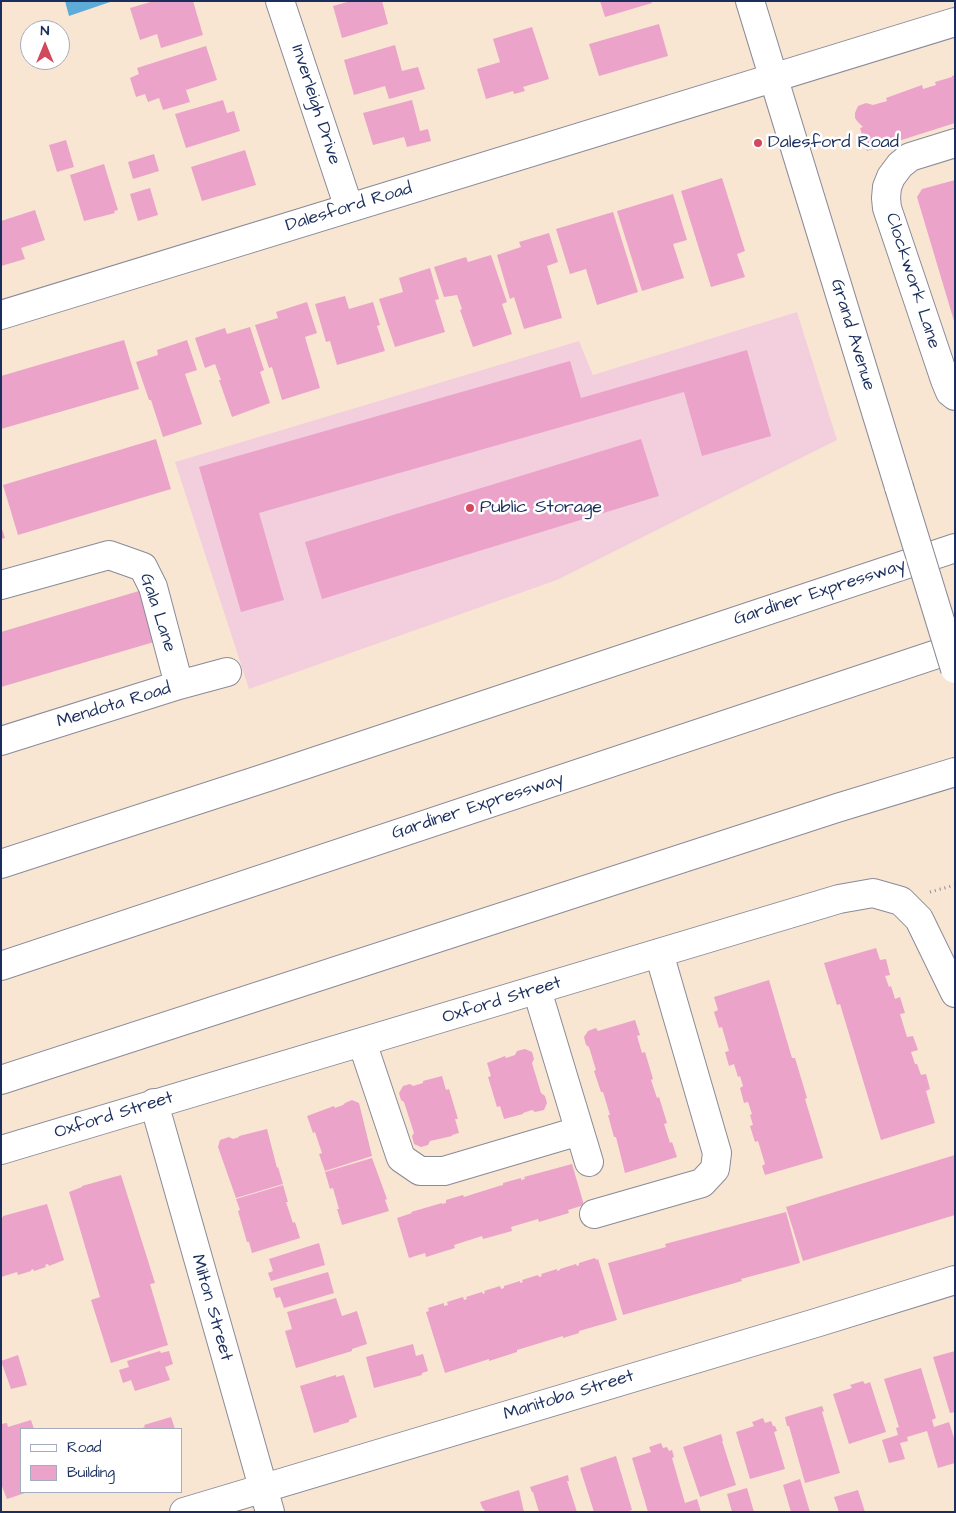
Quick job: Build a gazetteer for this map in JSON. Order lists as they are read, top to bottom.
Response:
{
  "streets": {
    "main road": [
      "Inverleigh Drive",
      "Dalesford Road",
      "Clockwork Lane",
      "Grand Avenue",
      "Gardiner Expressway",
      "Gala Lane",
      "Mendota Road",
      "Oxford Street",
      "Milton Street",
      "Manitoba Street"
    ]
  },
  "crossings": [
    ["Inverleigh Drive", "Dalesford Road"],
    ["Dalesford Road", "Grand Avenue"],
    ["Gala Lane", "Mendota Road"],
    ["Oxford Street", "Milton Street"],
    ["Milton Street", "Manitoba Street"]
  ],
  "places": ["Dalesford Road", "Public Storage"],
  "legend": ["Road", "Building"],
  "north": "top"
}
